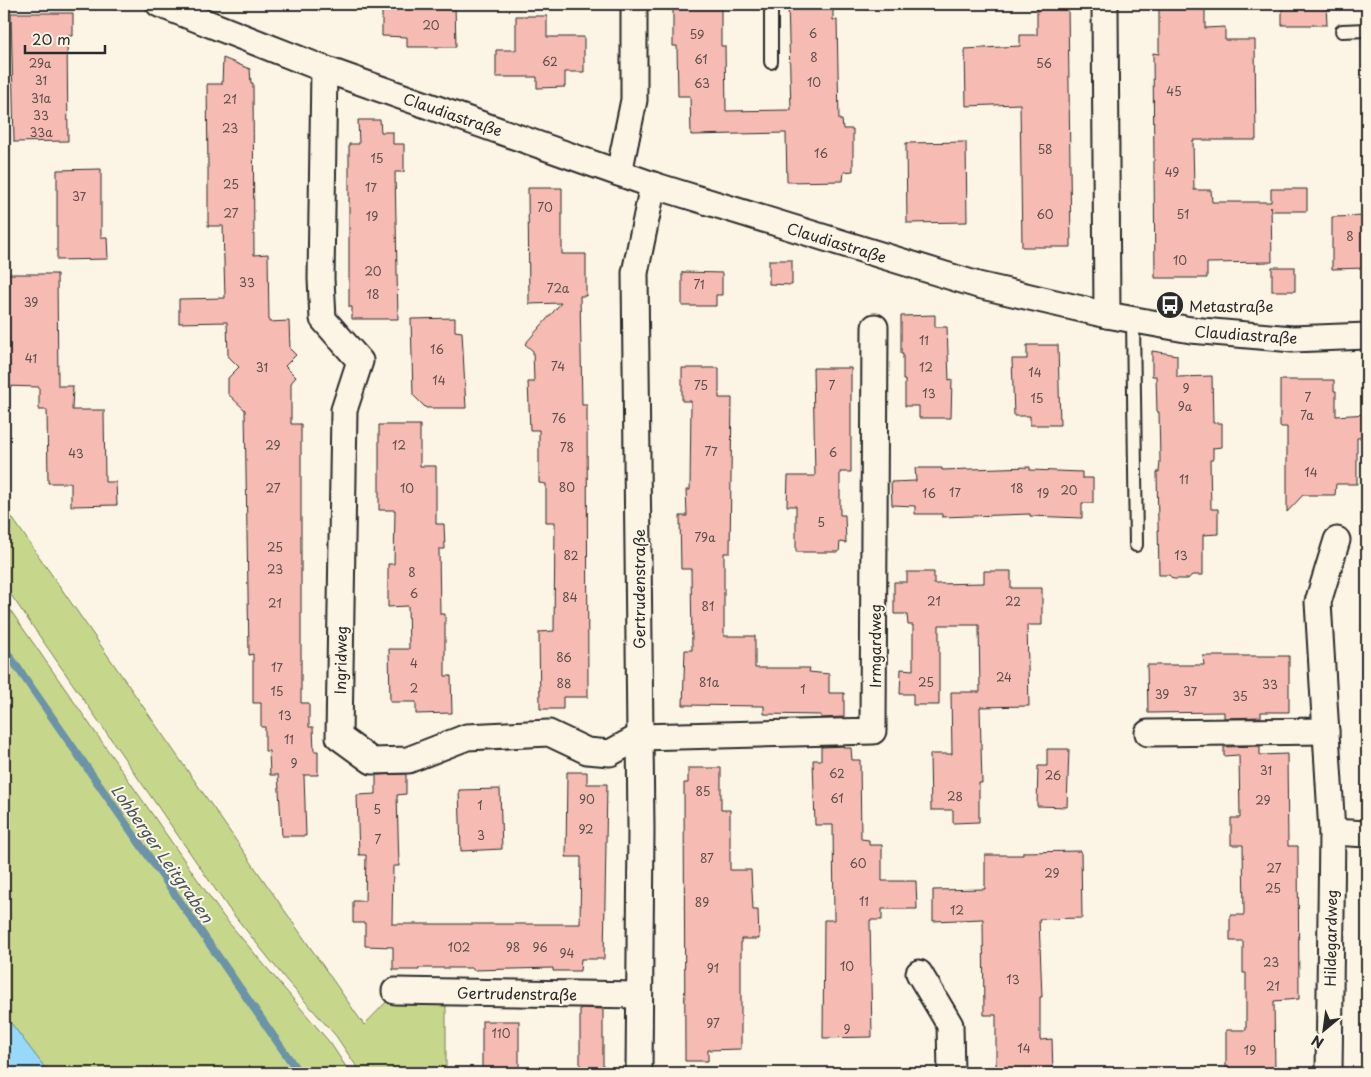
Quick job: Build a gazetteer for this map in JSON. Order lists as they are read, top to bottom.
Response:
{
  "streets": {
    "street": [
      "Claudiastraße",
      "Gertrudenstraße",
      "Irmgardweg",
      "Ingridweg",
      "Hildegardweg"
    ]
  },
  "crossings": [
    ["Claudiastraße", "Gertrudenstraße"],
    ["Claudiastraße", "Ingridweg"],
    ["Gertrudenstraße", "Irmgardweg"],
    ["Gertrudenstraße", "Ingridweg"],
    ["Irmgardweg", "Ingridweg"]
  ],
  "water": ["Lohberger Leitgraben"],
  "places": {
    "bus stop": ["Metastraße"]
  },
  "house_numbers": [
    "20",
    "6",
    "59",
    "8",
    "61",
    "62",
    "29a",
    "56",
    "31",
    "10",
    "63",
    "45",
    "31a",
    "21",
    "33",
    "23",
    "33a",
    "58",
    "16",
    "15",
    "49",
    "25",
    "17",
    "37",
    "70",
    "27",
    "60",
    "51",
    "19",
    "8",
    "10",
    "20",
    "33",
    "71",
    "72a",
    "18",
    "39",
    "11",
    "16",
    "41",
    "74",
    "31",
    "12",
    "14",
    "14",
    "75",
    "7",
    "9",
    "13",
    "7",
    "15",
    "9a",
    "7a",
    "76",
    "29",
    "12",
    "78",
    "77",
    "6",
    "43",
    "14",
    "11",
    "80",
    "27",
    "10",
    "18",
    "20",
    "17",
    "16",
    "19",
    "5",
    "79a",
    "25",
    "82",
    "13",
    "23",
    "8",
    "6",
    "84",
    "21",
    "22",
    "21",
    "81",
    "86",
    "4",
    "17",
    "24",
    "81a",
    "25",
    "88",
    "33",
    "2",
    "1",
    "15",
    "37",
    "39",
    "35",
    "13",
    "11",
    "9",
    "31",
    "62",
    "26",
    "85",
    "28",
    "61",
    "90",
    "29",
    "1",
    "5",
    "92",
    "3",
    "7",
    "87",
    "60",
    "27",
    "29",
    "25",
    "11",
    "89",
    "12",
    "102",
    "98",
    "96",
    "94",
    "23",
    "10",
    "91",
    "13",
    "21",
    "97",
    "9",
    "110",
    "14",
    "19"
  ],
  "scale_bar": "20 m",
  "north": "bottom left"
}
